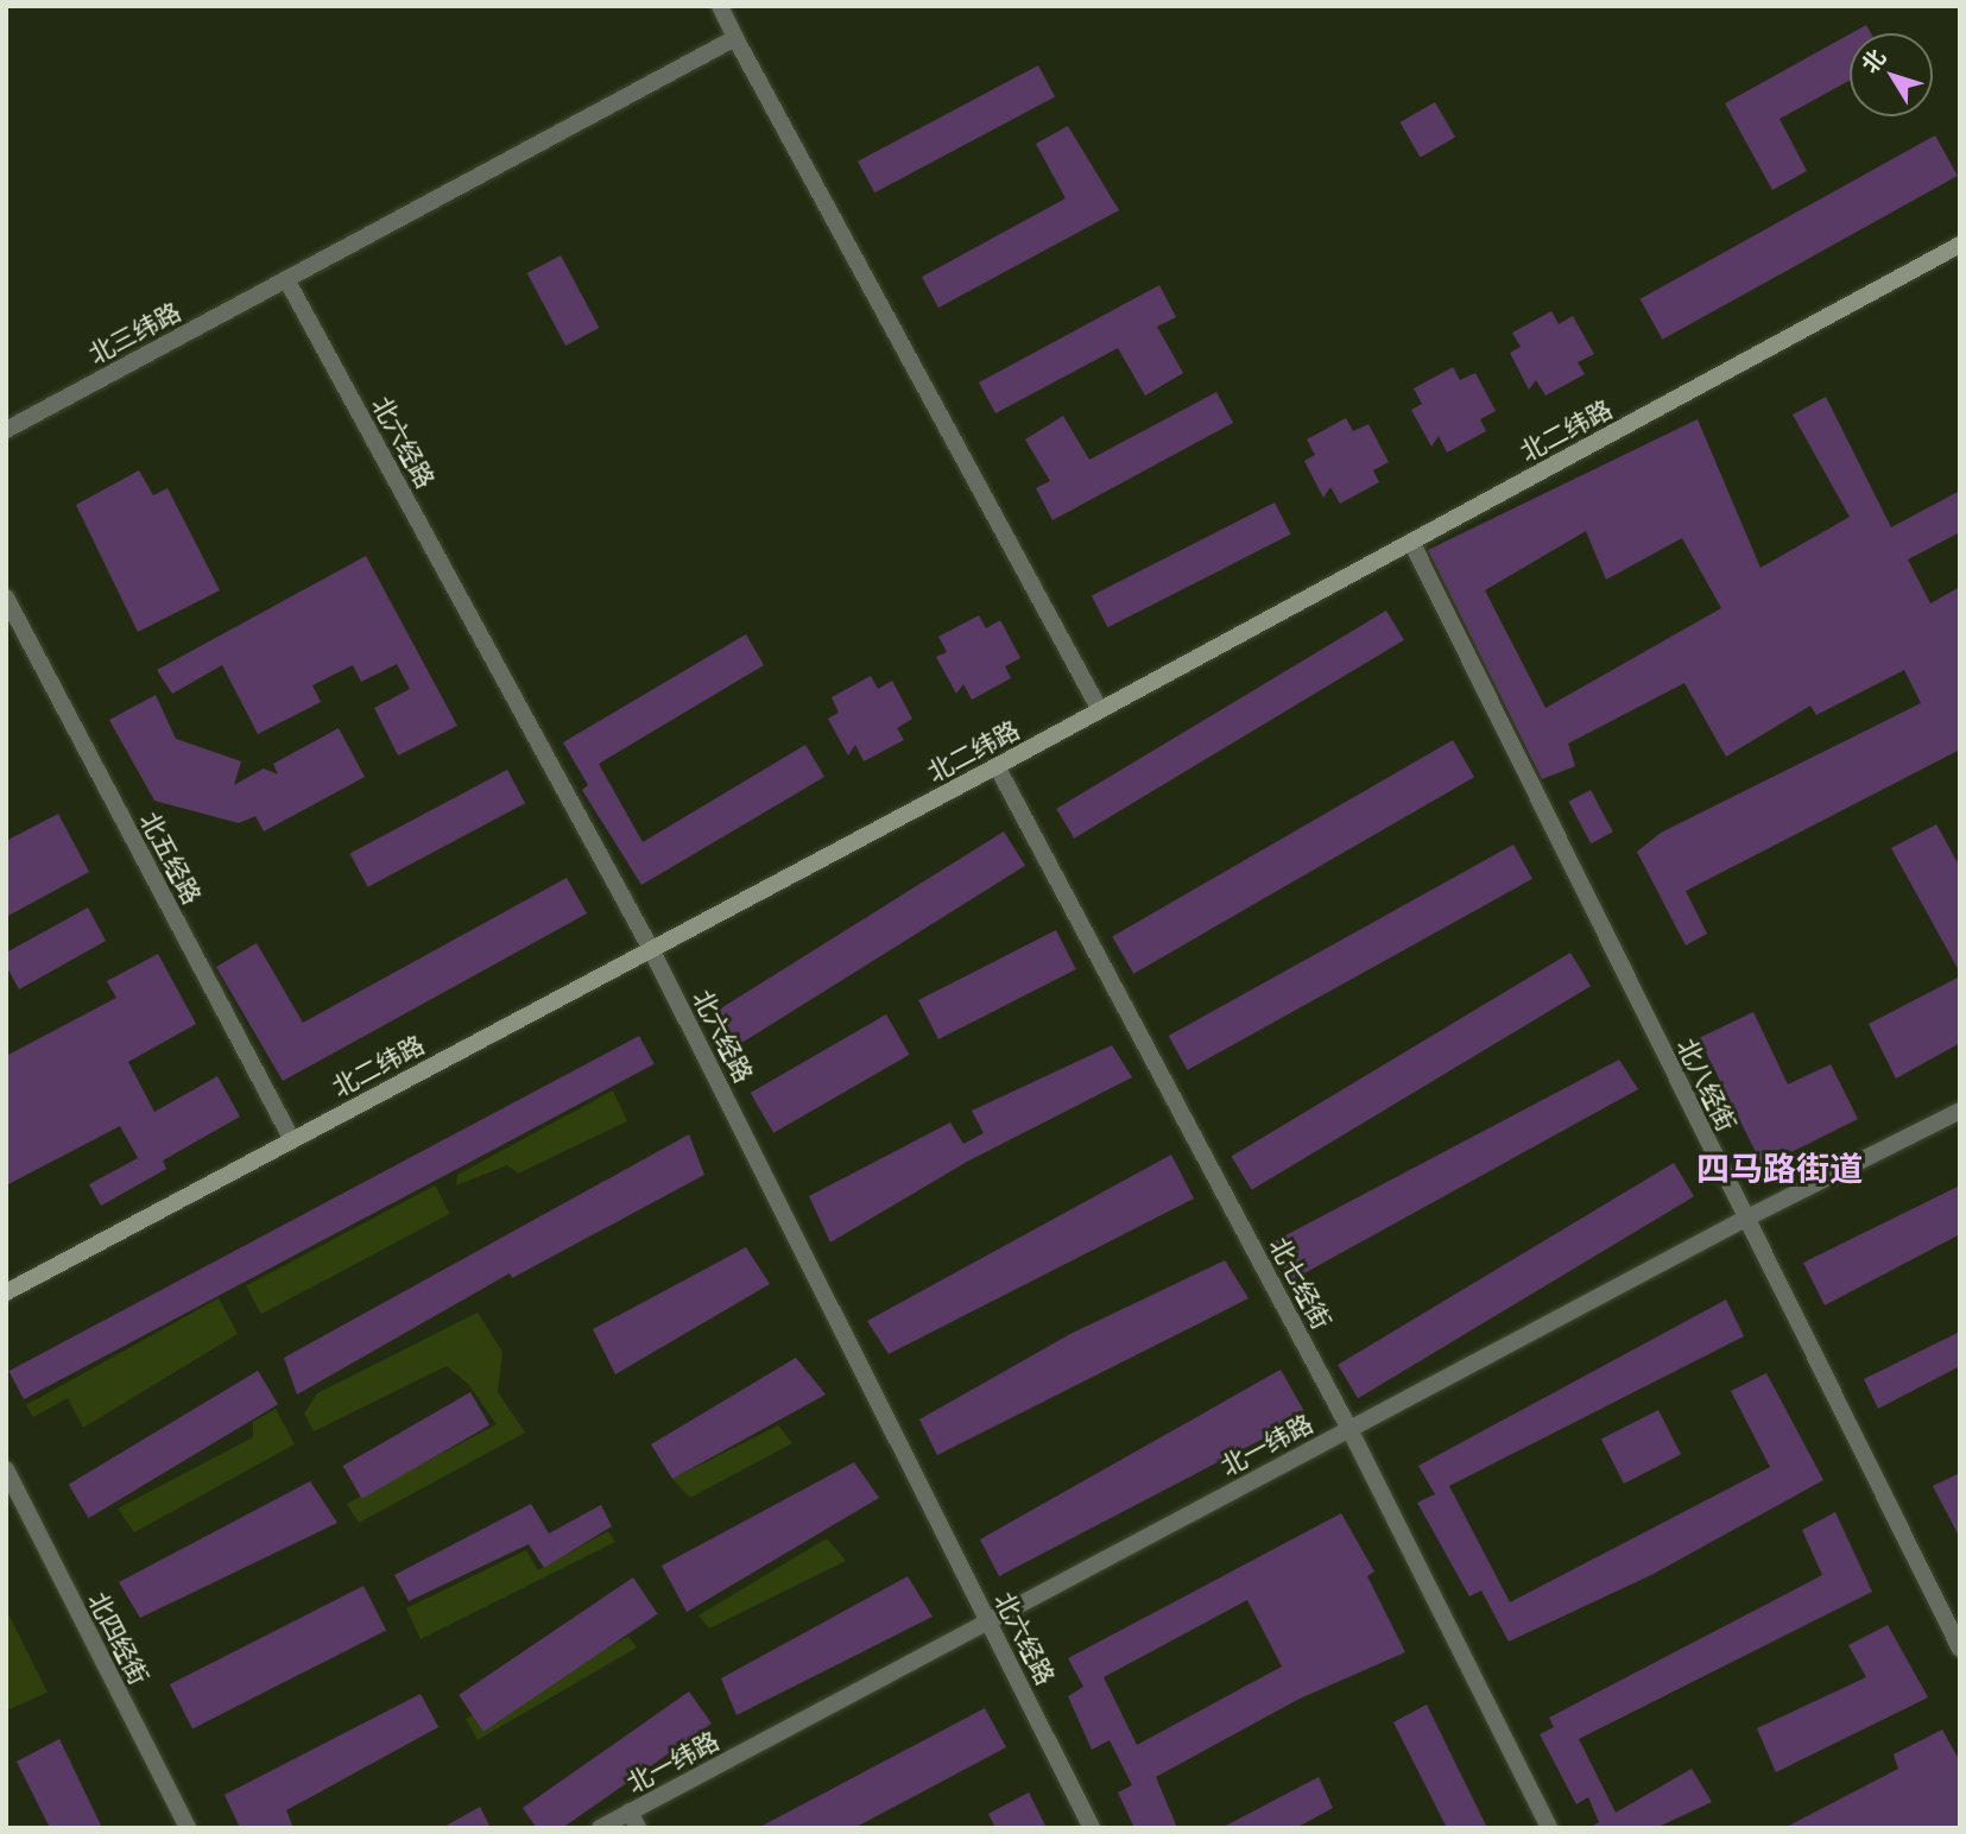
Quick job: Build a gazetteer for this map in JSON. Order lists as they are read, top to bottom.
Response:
{
  "streets": {
    "street": [
      "北三纬路",
      "北二纬路",
      "北六经路",
      "北五经路",
      "北八经街",
      "北七经街",
      "北一纬路",
      "北四经街"
    ]
  },
  "crossings": [
    ["北三纬路", "北六经路"],
    ["北二纬路", "北六经路"],
    ["北二纬路", "北五经路"],
    ["北二纬路", "北八经街"],
    ["北二纬路", "北七经街"],
    ["北六经路", "北一纬路"],
    ["北八经街", "北一纬路"],
    ["北七经街", "北一纬路"]
  ],
  "districts": ["四马路街道"],
  "north": "top left"
}
